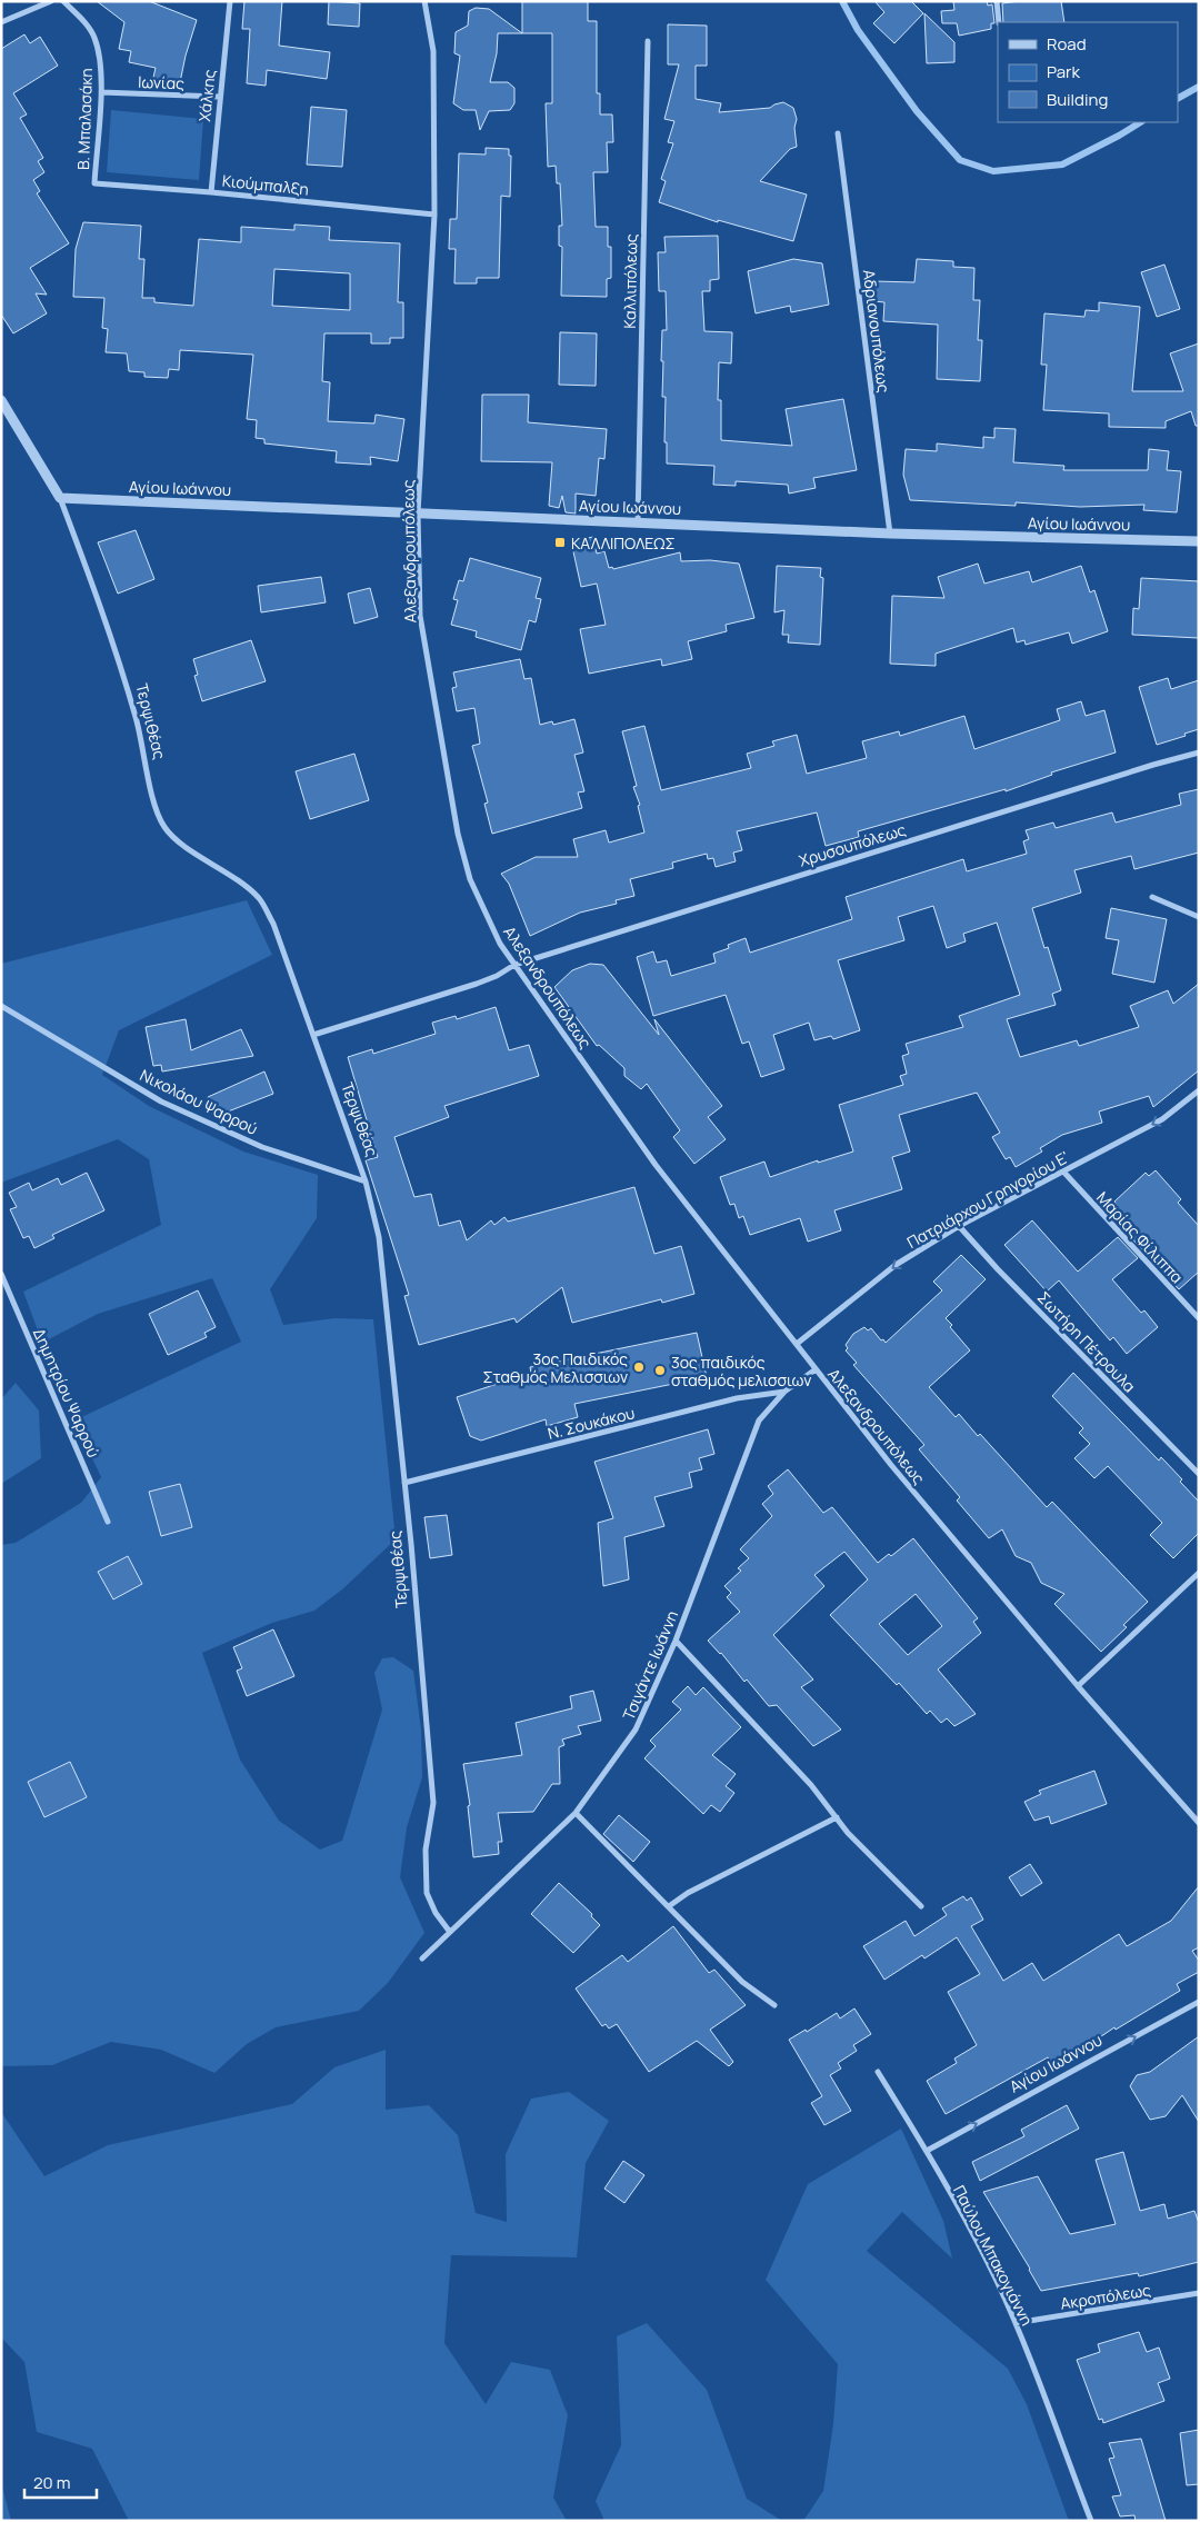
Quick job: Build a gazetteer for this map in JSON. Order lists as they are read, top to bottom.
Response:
{
  "streets": {
    "street": [
      "Ιωνίας",
      "Χάλκης",
      "Β. Μπαλασάκη",
      "Κιούμπαλξη",
      "Καλλιπόλεως",
      "Αδριανουπόλεως",
      "Αγίου Ιωάννου",
      "Αλεξανδρουπόλεως",
      "Τερψιθέας",
      "Χρυσουπόλεως",
      "Νικολάου Ψαρρού",
      "Πατριάρχου Γρηγορίου Ε'",
      "Μαρίας Φίλιππα",
      "Σωτήρη Πέτρουλα",
      "Δημητρίου Ψαρρού",
      "Ν. Σουκάκου",
      "Τσιγάντε Ιωάννη",
      "Παύλου Μπακογιάννη",
      "Ακροπόλεως"
    ]
  },
  "crossings": [
    ["Ιωνίας", "Χάλκης"],
    ["Ιωνίας", "Β. Μπαλασάκη"],
    ["Χάλκης", "Κιούμπαλξη"],
    ["Β. Μπαλασάκη", "Κιούμπαλξη"],
    ["Κιούμπαλξη", "Αλεξανδρουπόλεως"],
    ["Καλλιπόλεως", "Αγίου Ιωάννου"],
    ["Αδριανουπόλεως", "Αγίου Ιωάννου"],
    ["Αγίου Ιωάννου", "Αλεξανδρουπόλεως"],
    ["Αγίου Ιωάννου", "Τερψιθέας"],
    ["Αγίου Ιωάννου", "Παύλου Μπακογιάννη"],
    ["Αλεξανδρουπόλεως", "Χρυσουπόλεως"],
    ["Αλεξανδρουπόλεως", "Πατριάρχου Γρηγορίου Ε'"],
    ["Αλεξανδρουπόλεως", "Τσιγάντε Ιωάννη"],
    ["Τερψιθέας", "Χρυσουπόλεως"],
    ["Τερψιθέας", "Νικολάου Ψαρρού"],
    ["Τερψιθέας", "Ν. Σουκάκου"],
    ["Τερψιθέας", "Τσιγάντε Ιωάννη"],
    ["Πατριάρχου Γρηγορίου Ε'", "Μαρίας Φίλιππα"],
    ["Πατριάρχου Γρηγορίου Ε'", "Σωτήρη Πέτρουλα"],
    ["Ν. Σουκάκου", "Τσιγάντε Ιωάννη"],
    ["Παύλου Μπακογιάννη", "Ακροπόλεως"]
  ],
  "one_way": ["Πατριάρχου Γρηγορίου Ε'"],
  "places": {
    "transit": ["ΚΑΛΛΙΠΟΛΕΩΣ"],
    "other": ["3ος Παιδικός Σταθμός Μελισσιων", "3ος παιδικός σταθμός μελισσιων"]
  },
  "legend": ["Road", "Park", "Building"],
  "scale_bar": "20 m"
}
